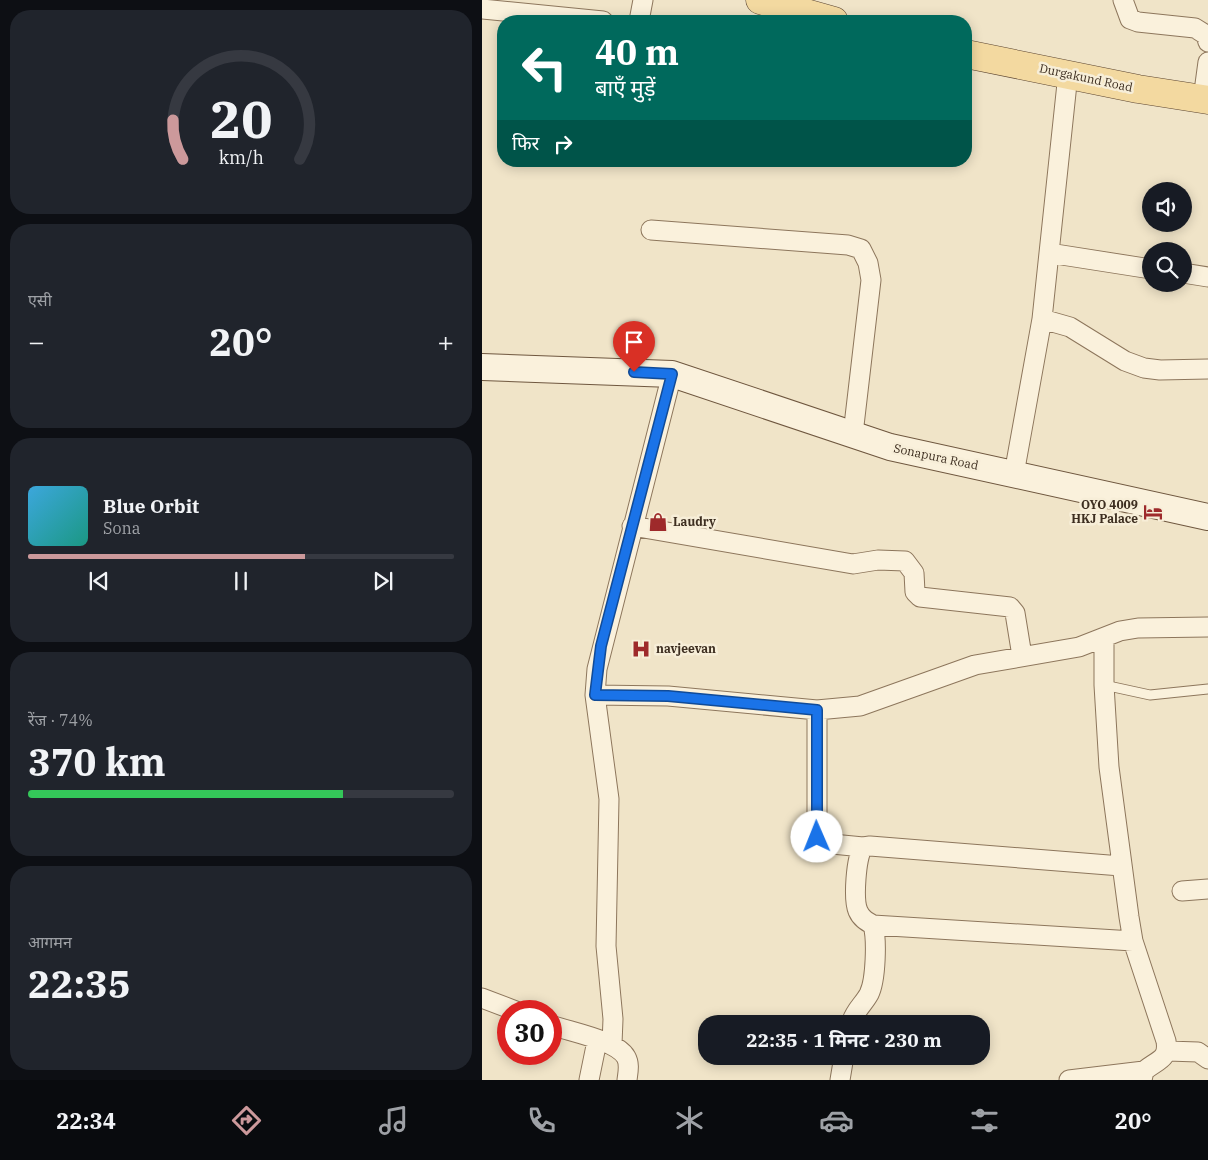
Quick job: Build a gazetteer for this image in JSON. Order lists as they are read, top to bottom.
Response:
{
  "streets": {
    "main road": ["Durgakund Road"],
    "street": ["Sonapura Road"]
  },
  "places": {
    "hotel": ["OYO 4009 HKJ Palace"],
    "shop": ["Laudry"],
    "hospital": ["navjeevan"]
  },
  "page": {
    "turn": ["40 m", "बाएँ मुड़ें"],
    "then": "फिर",
    "tile": [
      "एसी",
      ["रेंज · 74%", "370 km"],
      ["आगमन", "22:35"]
    ],
    "heat": ["−", "20°", "+"],
    "song": ["Blue Orbit", "Sona"],
    "limit": "30",
    "trip": "22:35 · 1 मिनट · 230 m",
    "tabs": ["22:34", "20°"],
    "gauge": ["20", "km/h"]
  }
}
